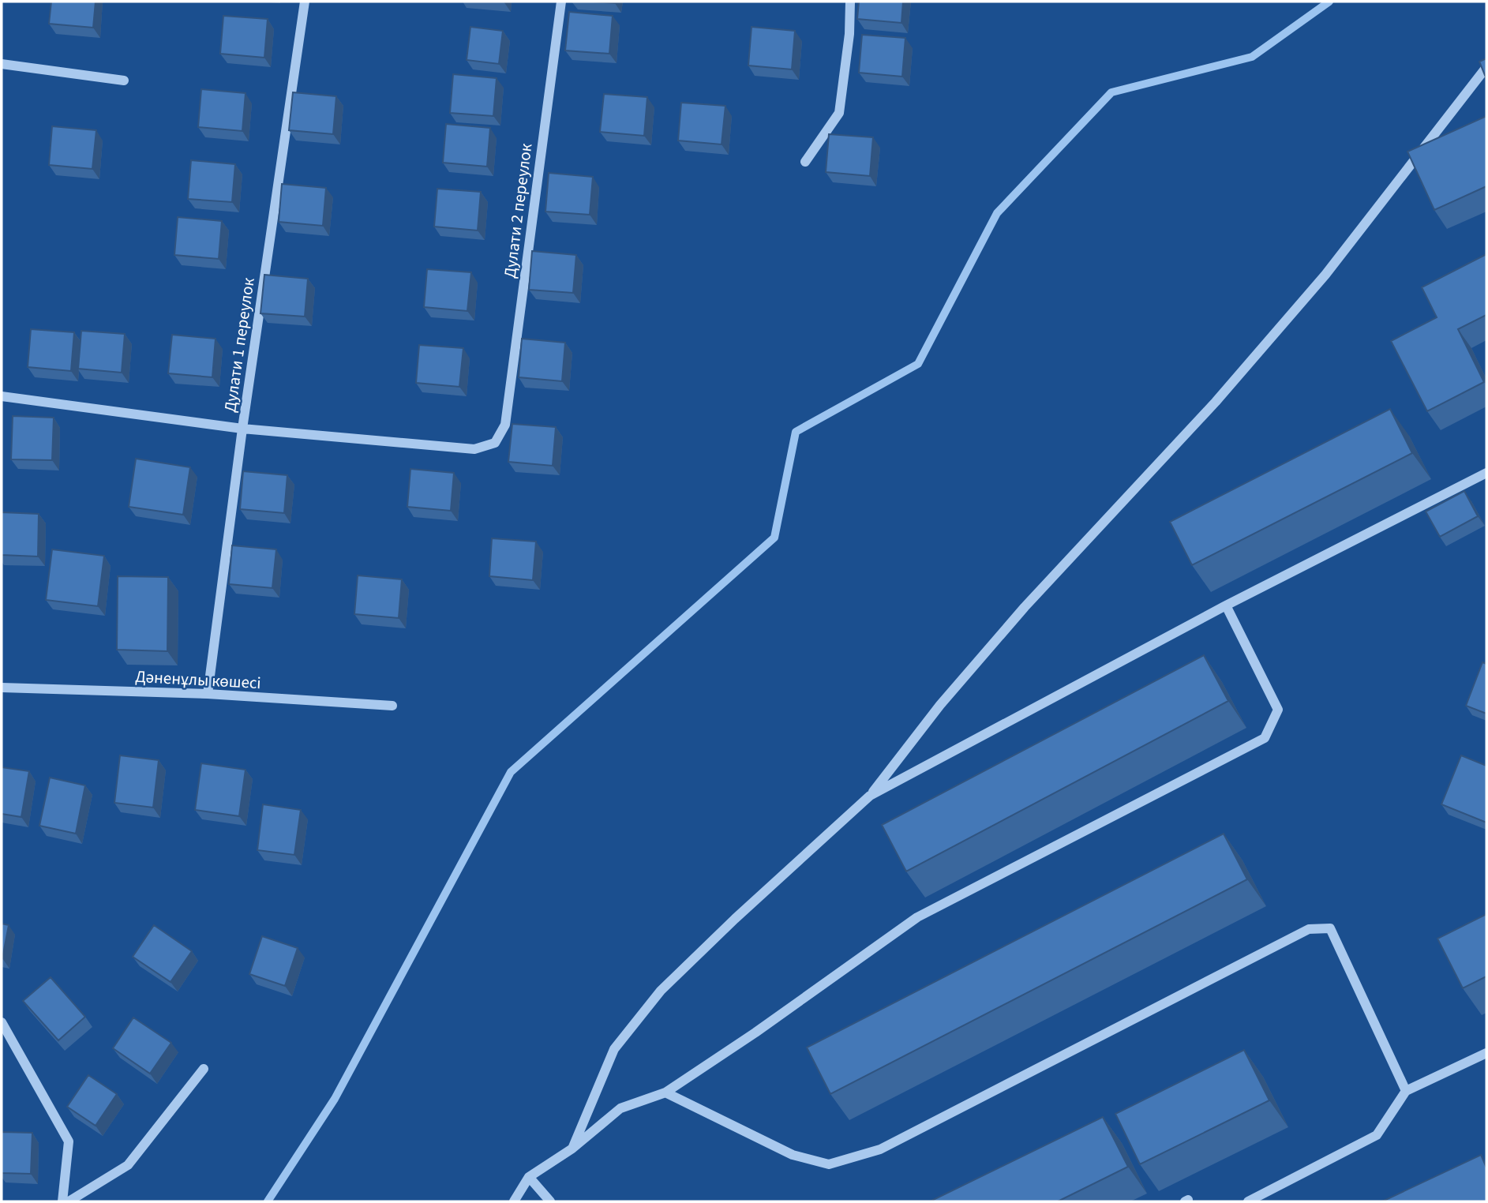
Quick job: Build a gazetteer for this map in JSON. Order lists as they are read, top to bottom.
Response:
{
  "streets": {
    "street": ["Дулати 2 переулок", "Дулати 1 переулок", "Дәненұлы көшесі"]
  },
  "crossings": [
    ["Дулати 2 переулок", "Дулати 1 переулок"],
    ["Дулати 1 переулок", "Дәненұлы көшесі"]
  ]
}
